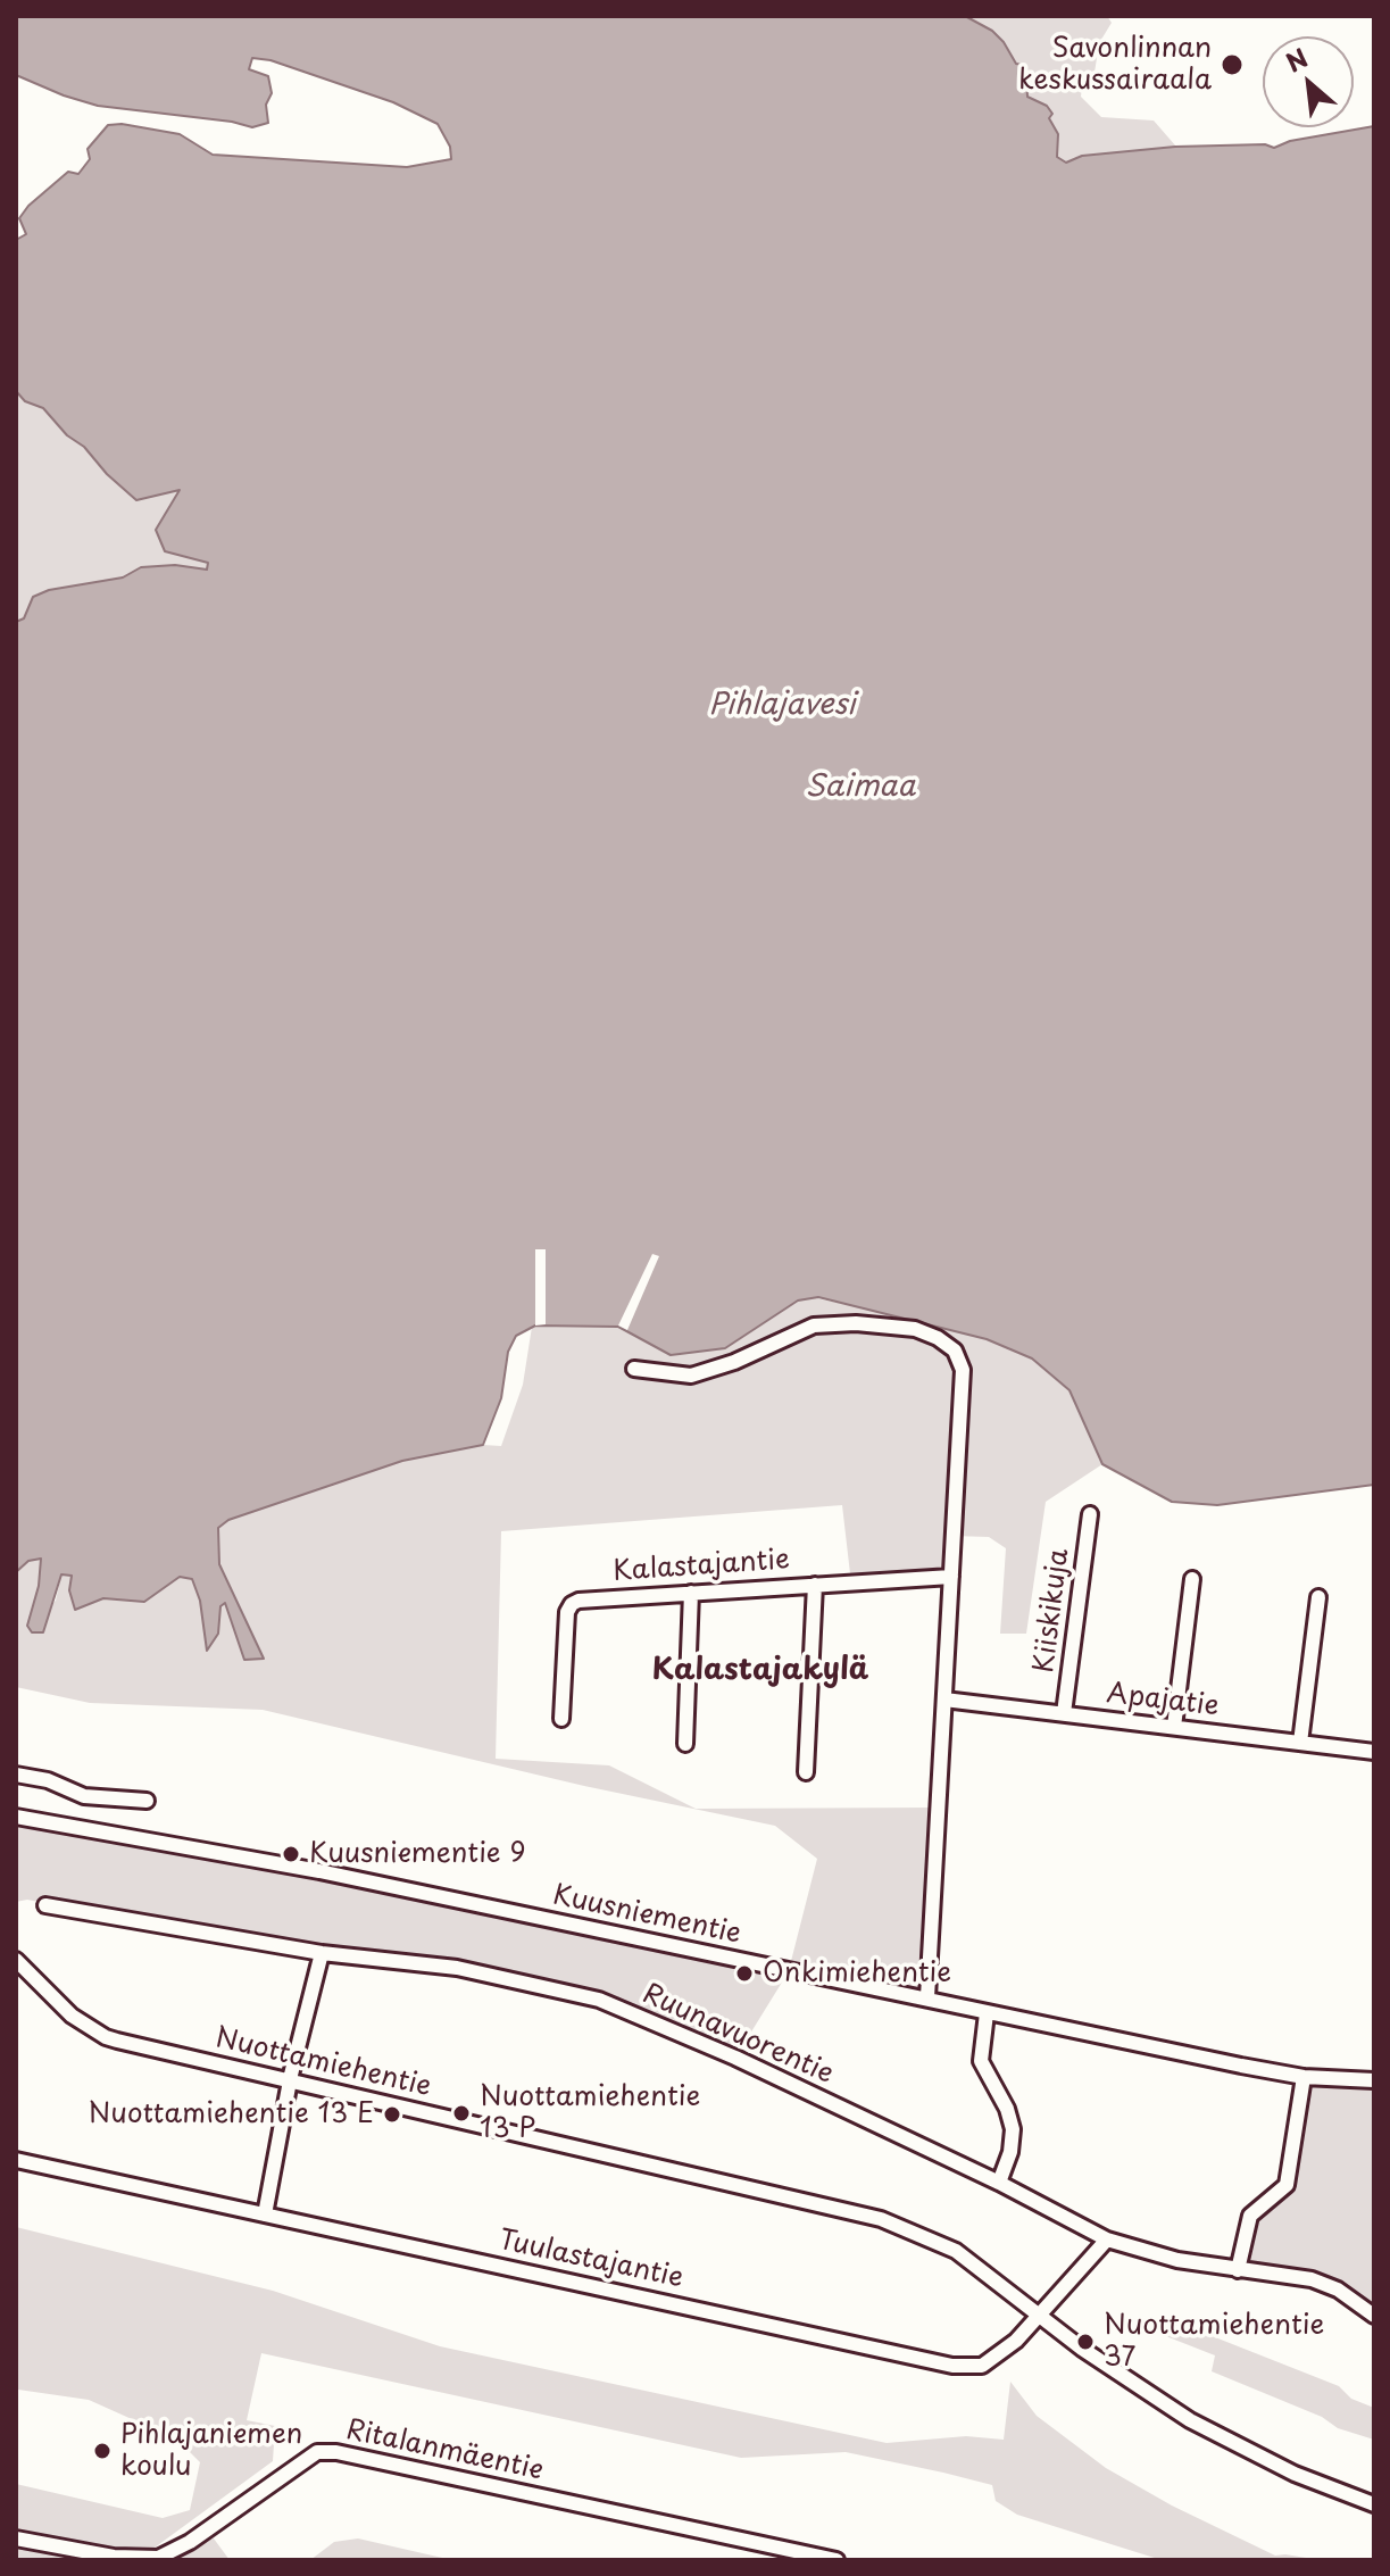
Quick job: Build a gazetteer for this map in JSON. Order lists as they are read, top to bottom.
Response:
{
  "streets": {
    "street": [
      "Kalastajantie",
      "Kiiskikuja",
      "Apajatie",
      "Kuusniementie",
      "Ruunavuorentie",
      "Nuottamiehentie",
      "Tuulastajantie",
      "Ritalanmäentie"
    ]
  },
  "crossings": [
    ["Kiiskikuja", "Apajatie"],
    ["Ruunavuorentie", "Tuulastajantie"],
    ["Nuottamiehentie", "Tuulastajantie"]
  ],
  "districts": ["Kalastajakylä"],
  "water": ["Pihlajavesi", "Saimaa"],
  "places": [
    "Savonlinnan keskussairaala",
    "Kuusniementie 9",
    "Onkimiehentie",
    "Nuottamiehentie 13 P",
    "Nuottamiehentie 13 E",
    "Nuottamiehentie 37",
    "Pihlajaniemen koulu"
  ],
  "north": "top left"
}
